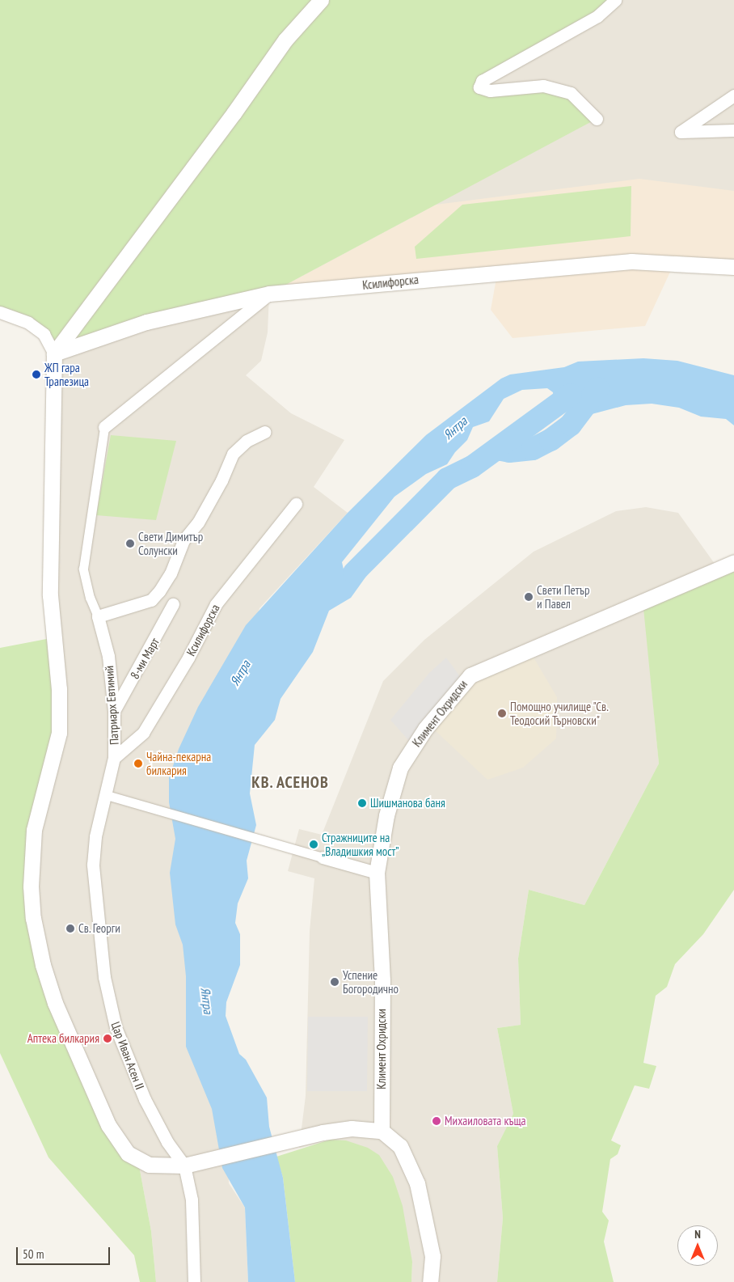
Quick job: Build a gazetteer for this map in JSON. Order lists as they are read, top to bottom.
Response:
{
  "streets": {
    "street": [
      "Ксилифорска",
      "8-ми Март",
      "Патриарх Евтимий",
      "Климент Охридски",
      "Цар Иван Асен II"
    ]
  },
  "crossings": [
    ["Ксилифорска", "Патриарх Евтимий"],
    ["8-ми Март", "Патриарх Евтимий"],
    ["Патриарх Евтимий", "Цар Иван Асен II"]
  ],
  "districts": ["КВ. АСЕНОВ"],
  "water": ["Янтра"],
  "places": [
    "ЖП гара Трапезица",
    "Свети Димитър Солунски",
    "Свети Петър и Павел",
    "Помощно училище \"Св. Теодосий Търновски\"",
    "Чайна-пекарна билкария",
    "Шишманова баня",
    "Стражниците на „Владишкия мост”",
    "Св. Георги",
    "Успение Богородично",
    "Аптека билкария",
    "Михаиловата къща"
  ],
  "scale_bar": "50 m",
  "north": "top"
}
